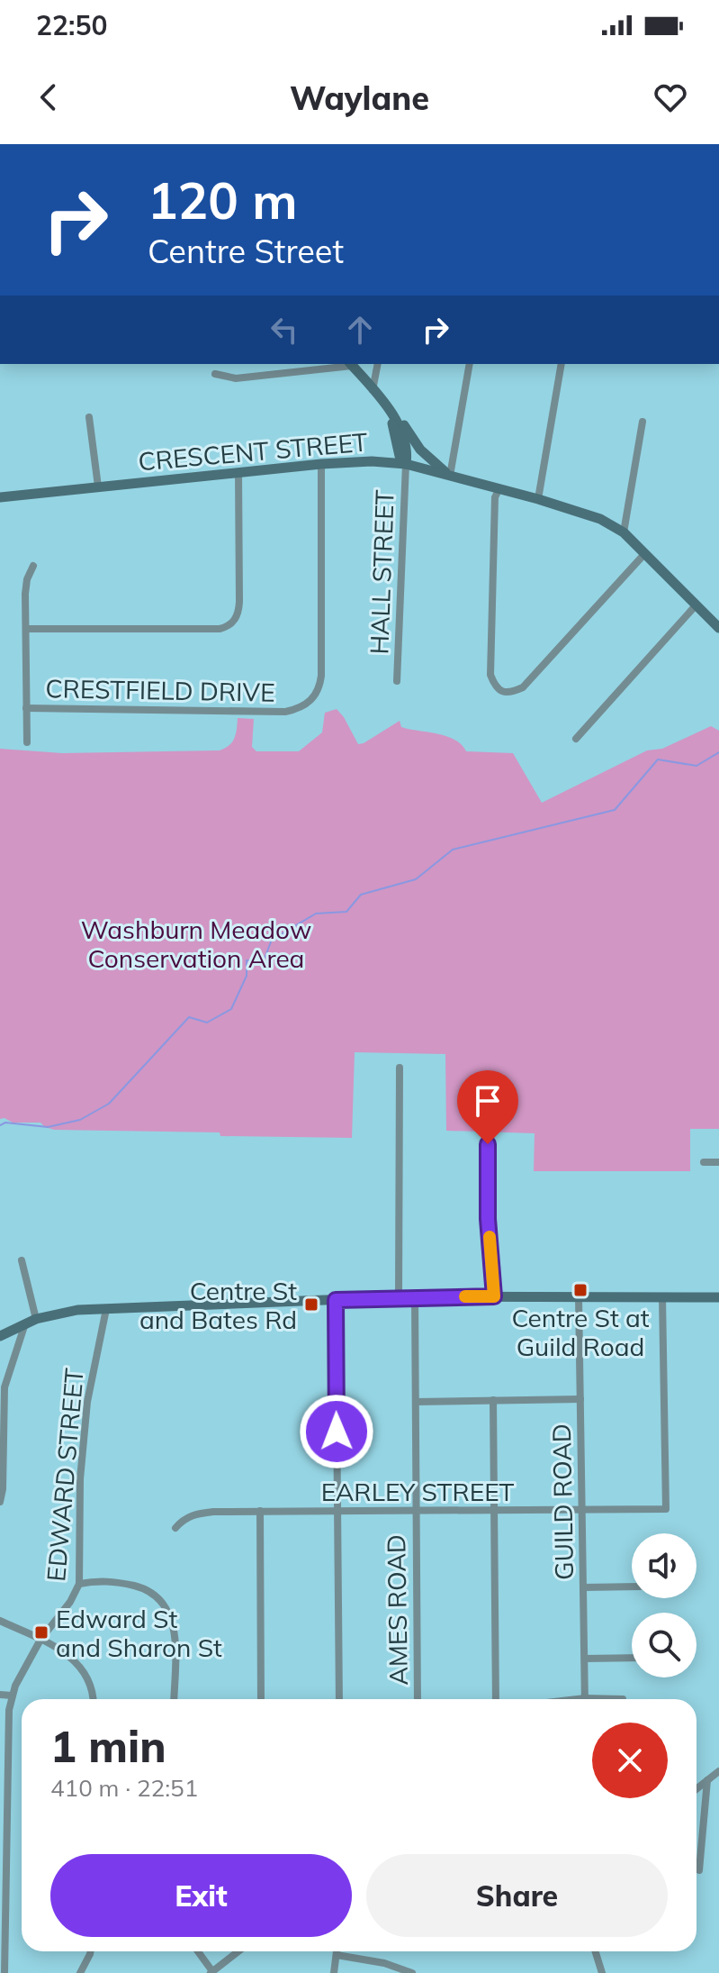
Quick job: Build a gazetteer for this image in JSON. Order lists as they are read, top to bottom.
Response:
{
  "streets": {
    "main road": ["CRESCENT STREET"],
    "street": [
      "HALL STREET",
      "CRESTFIELD DRIVE",
      "EDWARD STREET",
      "EARLEY STREET",
      "GUILD ROAD",
      "AMES ROAD"
    ]
  },
  "crossings": [
    ["CRESCENT STREET", "HALL STREET"],
    ["CRESCENT STREET", "CRESTFIELD DRIVE"],
    ["EARLEY STREET", "GUILD ROAD"],
    ["EARLEY STREET", "AMES ROAD"]
  ],
  "parks": ["Washburn Meadow Conservation Area"],
  "places": {
    "transit": ["Centre St at Guild Road", "Centre St and Bates Rd", "Edward St and Sharon St"]
  },
  "page": {
    "status": "22:50",
    "header": "Waylane",
    "turn": ["120 m", "Centre Street"],
    "heading": ["1 min", "410 m · 22:51"],
    "buttons": ["Exit", "Share"]
  }
}
